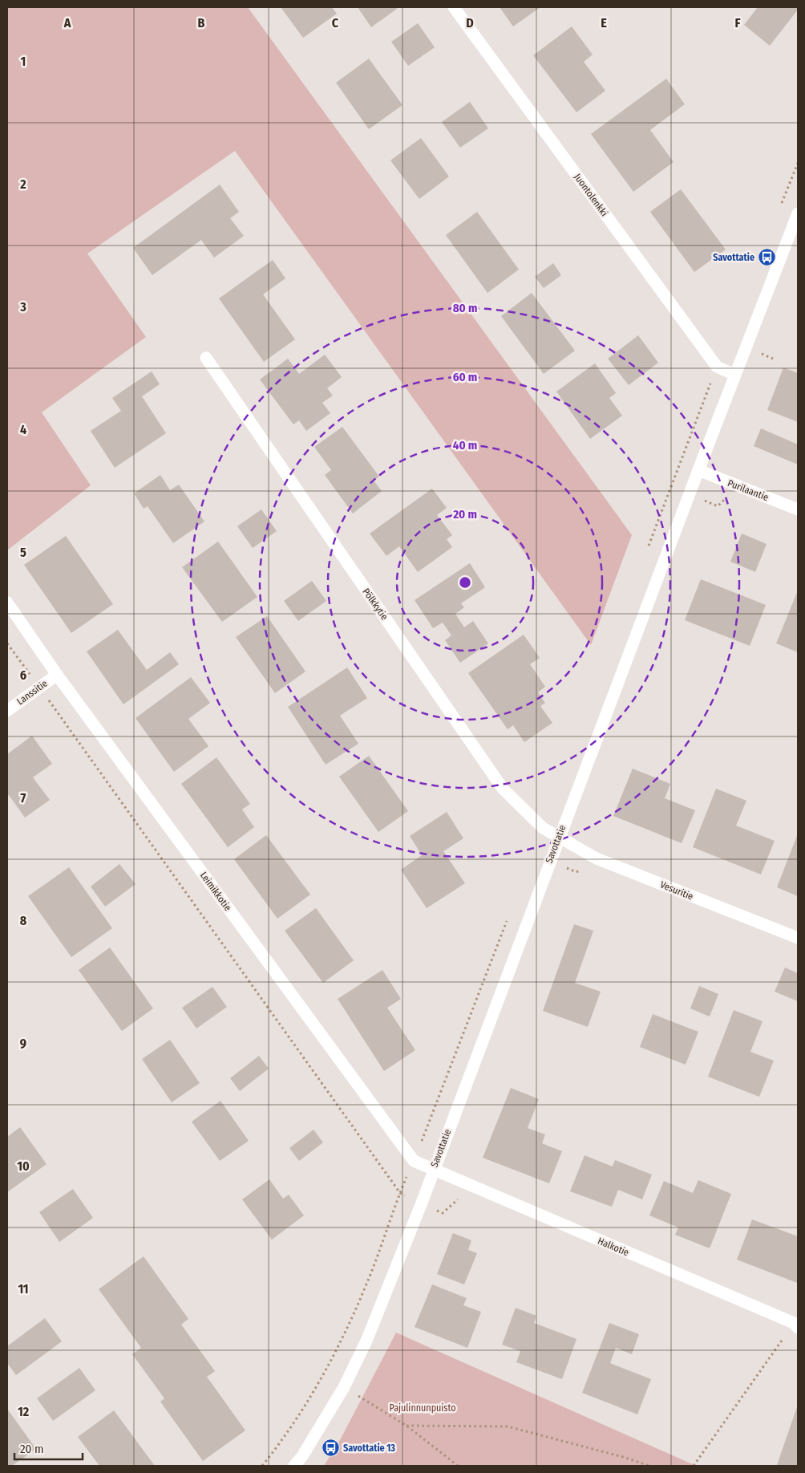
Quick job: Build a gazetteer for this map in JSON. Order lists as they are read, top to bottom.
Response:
{
  "streets": {
    "street": [
      "Juontolenkki",
      "Purilaantie",
      "Pölkkytie",
      "Lanssitie",
      "Savottatie",
      "Vesuritie",
      "Leimikkotie",
      "Halkotie"
    ]
  },
  "crossings": [
    ["Juontolenkki", "Savottatie"],
    ["Purilaantie", "Savottatie"],
    ["Pölkkytie", "Savottatie"],
    ["Pölkkytie", "Vesuritie"],
    ["Lanssitie", "Leimikkotie"],
    ["Savottatie", "Vesuritie"],
    ["Savottatie", "Leimikkotie"],
    ["Savottatie", "Halkotie"],
    ["Leimikkotie", "Halkotie"]
  ],
  "parks": ["Pajulinnunpuisto"],
  "places": {
    "bus stop": ["Savottatie", "Savottatie 13"]
  },
  "scale_bar": "20 m",
  "grid": {
    "columns": [
      "A",
      "B",
      "C",
      "D",
      "E",
      "F"
    ],
    "rows": [
      "1",
      "2",
      "3",
      "4",
      "5",
      "6",
      "7",
      "8",
      "9",
      "10",
      "11",
      "12"
    ]
  },
  "rings": [
    "80 m",
    "60 m",
    "40 m",
    "20 m"
  ]
}
